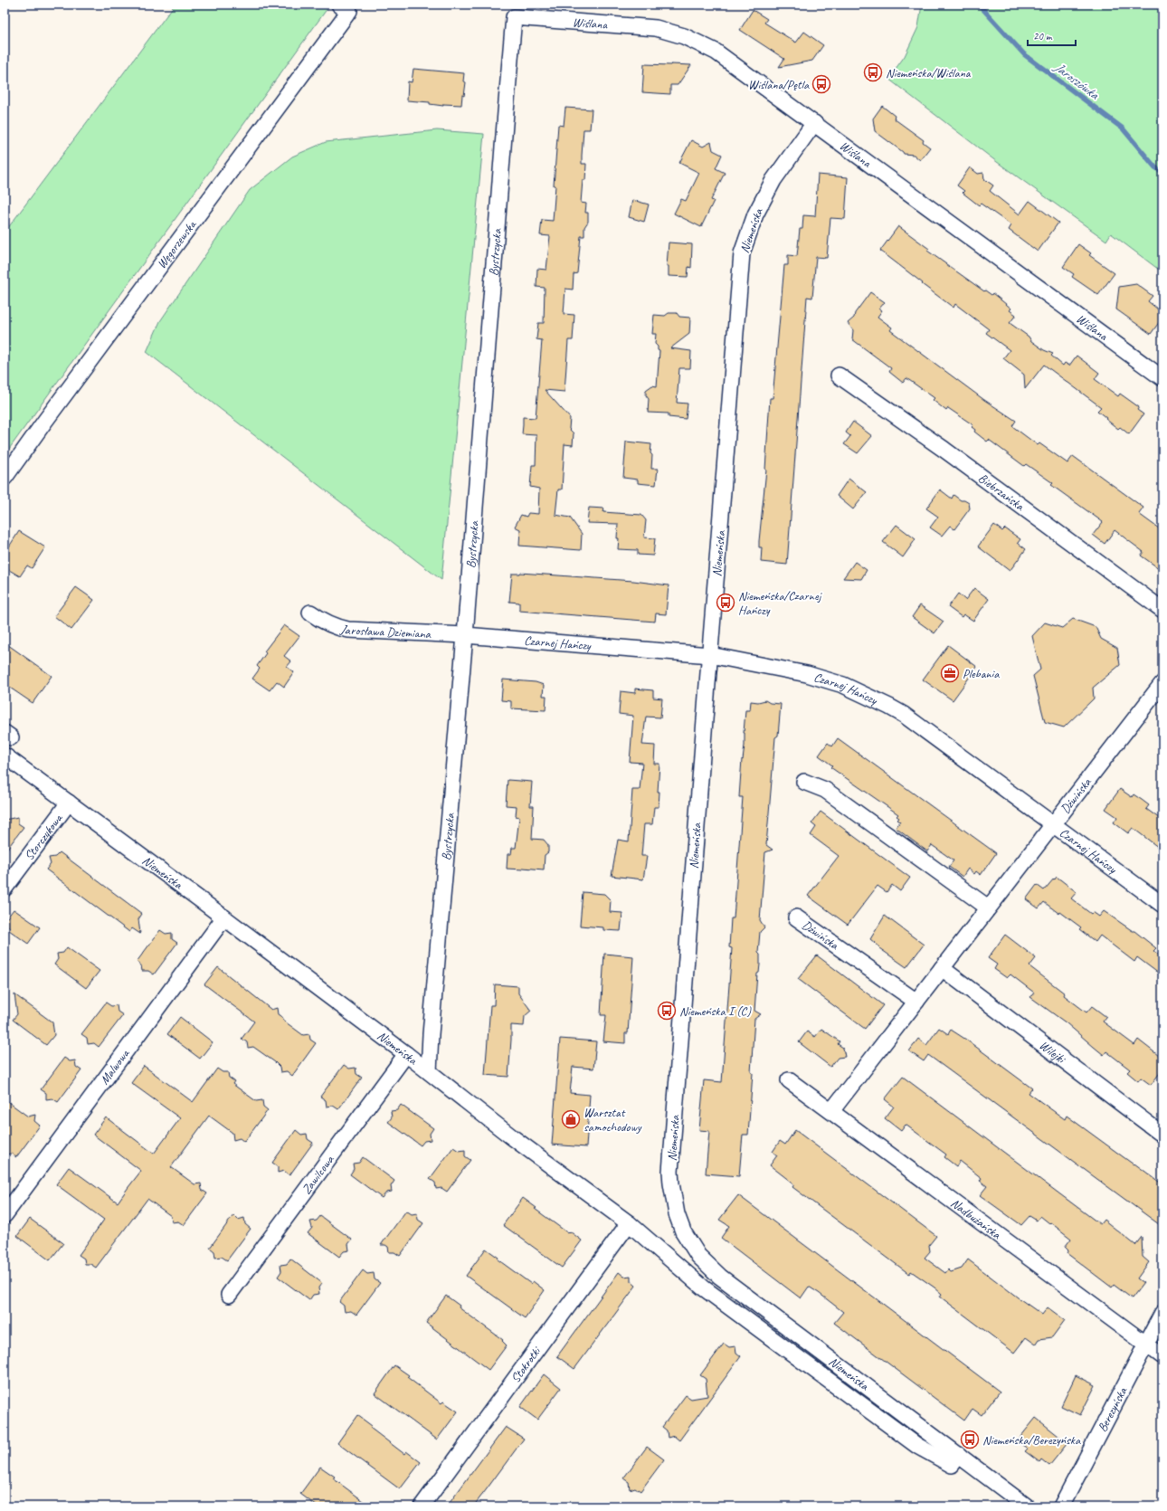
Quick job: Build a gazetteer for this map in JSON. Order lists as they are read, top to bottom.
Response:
{
  "streets": {
    "street": [
      "Wiślana",
      "Niemeńska",
      "Węgorzewska",
      "Bystrzycka",
      "Biebrzańska",
      "Jarosława Dziemiana",
      "Czarnej Hańczy",
      "Dźwińska",
      "Storczykowa",
      "Wilejki",
      "Malwowa",
      "Zawilcowa",
      "Nadbużańska",
      "Stokrotki",
      "Berezyńska"
    ]
  },
  "crossings": [
    ["Wiślana", "Niemeńska"],
    ["Wiślana", "Bystrzycka"],
    ["Niemeńska", "Bystrzycka"],
    ["Niemeńska", "Czarnej Hańczy"],
    ["Niemeńska", "Storczykowa"],
    ["Niemeńska", "Malwowa"],
    ["Niemeńska", "Zawilcowa"],
    ["Niemeńska", "Stokrotki"],
    ["Bystrzycka", "Jarosława Dziemiana"],
    ["Bystrzycka", "Czarnej Hańczy"],
    ["Jarosława Dziemiana", "Czarnej Hańczy"],
    ["Czarnej Hańczy", "Dźwińska"],
    ["Dźwińska", "Wilejki"],
    ["Dźwińska", "Nadbużańska"],
    ["Nadbużańska", "Berezyńska"]
  ],
  "water": ["Jaroszówka"],
  "places": {
    "bus stop": [
      "Niemeńska/Wiślana",
      "Wiślana/Pętla",
      "Niemeńska/Czarnej Hańczy",
      "Niemeńska I (C)",
      "Niemeńska/Berezyńska"
    ],
    "office": ["Plebania"],
    "shop": ["Warsztat samochodowy"]
  },
  "scale_bar": "20 m"
}
